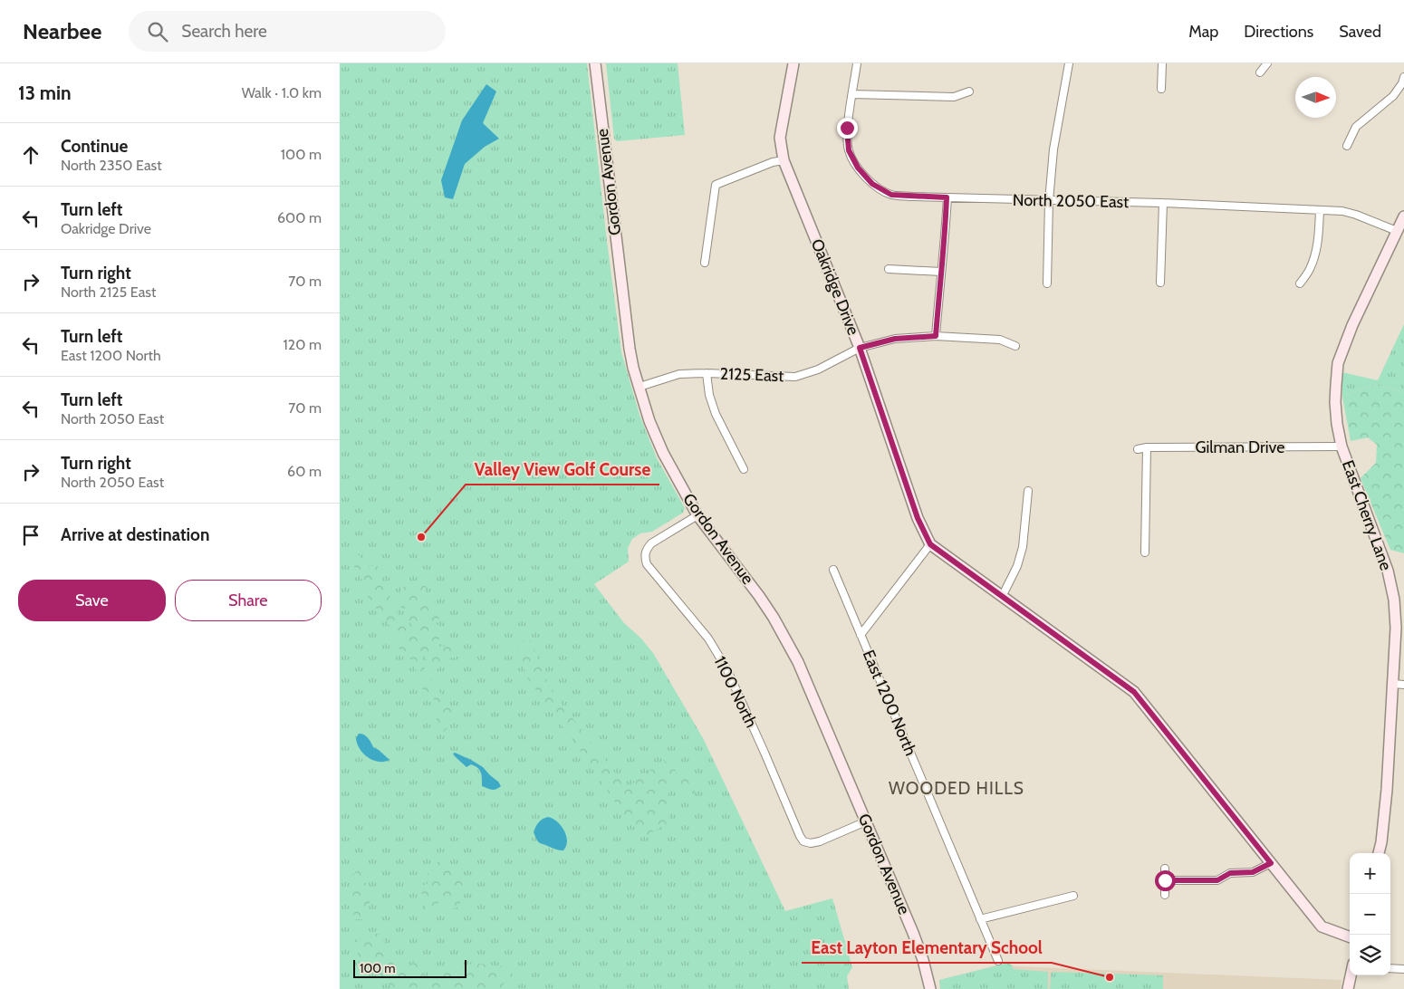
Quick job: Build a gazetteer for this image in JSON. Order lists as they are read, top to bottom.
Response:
{
  "streets": {
    "street": [
      "Gordon Avenue",
      "North 2050 East",
      "Oakridge Drive",
      "2125 East",
      "Gilman Drive",
      "East Cherry Lane",
      "1100 North",
      "East 1200 North"
    ]
  },
  "crossings": [
    ["Gordon Avenue", "2125 East"],
    ["Gordon Avenue", "1100 North"],
    ["North 2050 East", "East Cherry Lane"],
    ["Oakridge Drive", "2125 East"],
    ["Gilman Drive", "East Cherry Lane"]
  ],
  "districts": ["WOODED HILLS"],
  "places": ["Valley View Golf Course", "East Layton Elementary School"],
  "scale_bar": "100 m",
  "north": "right",
  "page": {
    "header": "Nearbee",
    "search": "Search here",
    "nav": ["Map", "Directions", "Saved"],
    "heading": ["13 min", "Walk · 1.0 km"],
    "list": [
      ["Continue", "North 2350 East", "100 m"],
      ["Turn left", "Oakridge Drive", "600 m"],
      ["Turn right", "North 2125 East", "70 m"],
      ["Turn left", "East 1200 North", "120 m"],
      ["Turn left", "North 2050 East", "70 m"],
      ["Turn right", "North 2050 East", "60 m"],
      "Arrive at destination"
    ],
    "buttons": ["Save", "Share"],
    "map_buttons": ["+", "−"],
    "scale": "100 m"
  }
}
